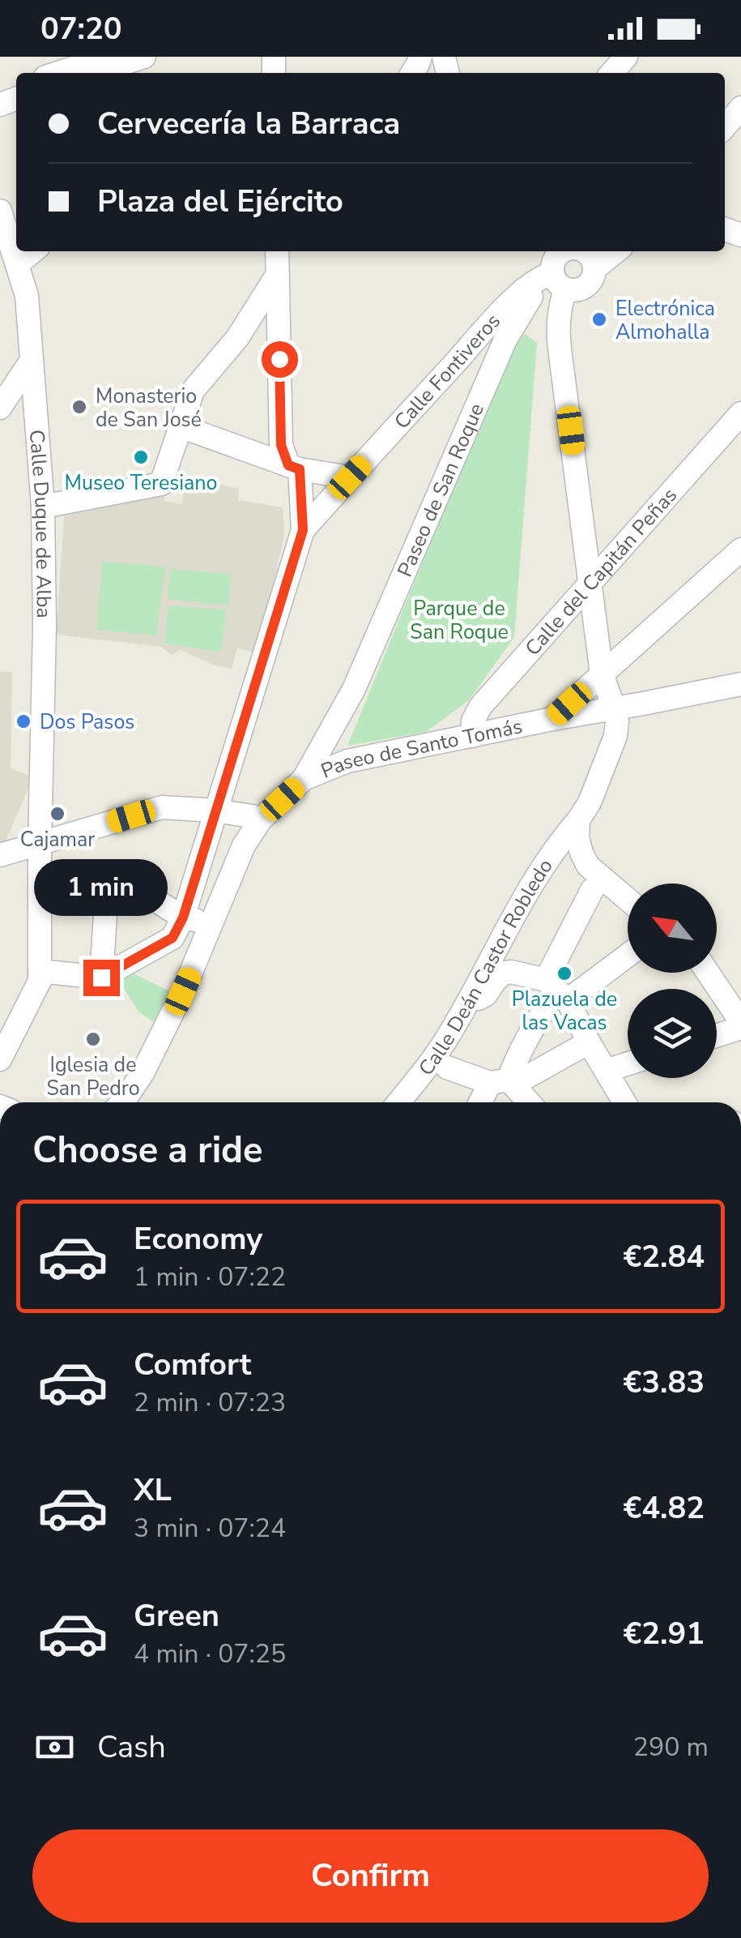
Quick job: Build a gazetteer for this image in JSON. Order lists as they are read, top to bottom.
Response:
{
  "streets": {
    "street": [
      "Calle Fontiveros",
      "Paseo de San Roque",
      "Calle Duque de Alba",
      "Calle del Capitán Peñas",
      "Paseo de Santo Tomás",
      "Calle Deán Castor Robledo"
    ]
  },
  "crossings": [
    ["Calle Fontiveros", "Paseo de San Roque"],
    ["Paseo de San Roque", "Paseo de Santo Tomás"],
    ["Calle del Capitán Peñas", "Paseo de Santo Tomás"],
    ["Paseo de Santo Tomás", "Calle Deán Castor Robledo"]
  ],
  "parks": ["Parque de San Roque"],
  "places": [
    "Electrónica Almohalla",
    "Monasterio de San José",
    "Museo Teresiano",
    "Dos Pasos",
    "Cajamar",
    "Plazuela de las Vacas",
    "Iglesia de San Pedro"
  ],
  "north": "top left",
  "page": {
    "status": "07:20",
    "banner": ["Cervecería la Barraca", "Plaza del Ejército"],
    "bubble": "1 min",
    "heading": "Choose a ride",
    "list": [
      {
        "name": "Economy",
        "note": "1 min · 07:22",
        "value": "€2.84"
      },
      {
        "name": "Comfort",
        "note": "2 min · 07:23",
        "value": "€3.83"
      },
      {
        "name": "XL",
        "note": "3 min · 07:24",
        "value": "€4.82"
      },
      {
        "name": "Green",
        "note": "4 min · 07:25",
        "value": "€2.91"
      }
    ],
    "pay": ["Cash", "290 m"],
    "buttons": "Confirm"
  }
}
